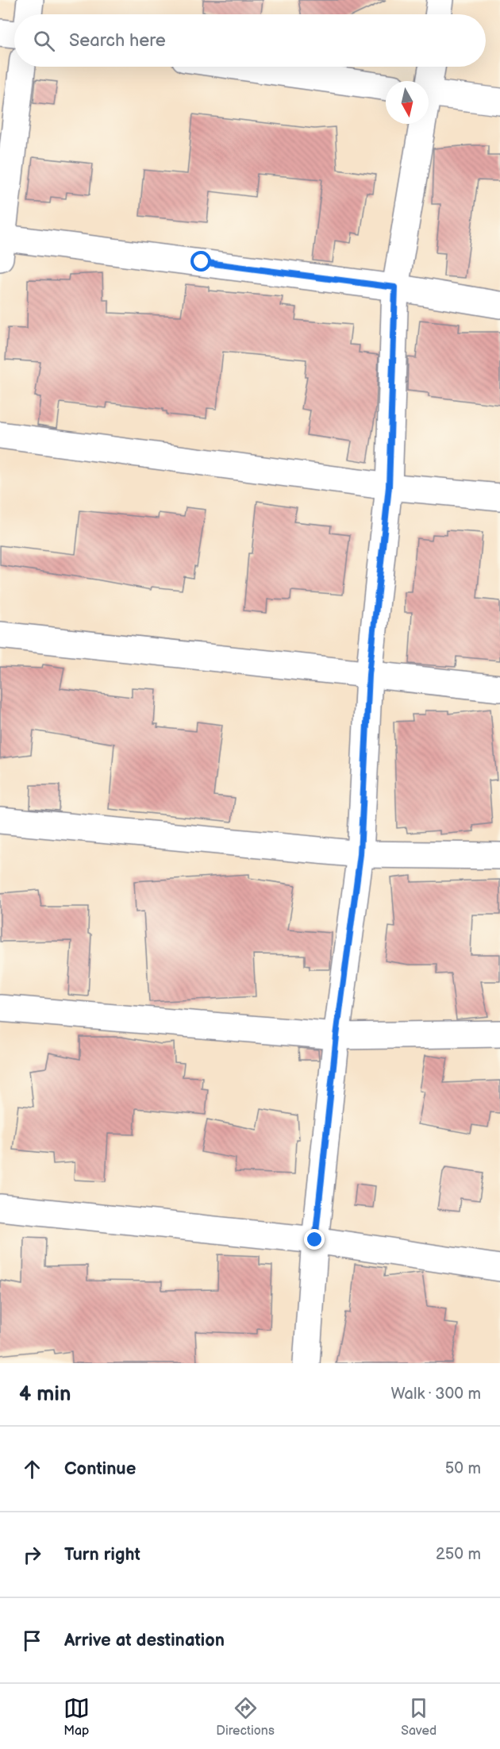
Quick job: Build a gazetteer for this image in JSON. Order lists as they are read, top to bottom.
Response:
{
  "north": "bottom",
  "page": {
    "search": "Search here",
    "heading": ["4 min", "Walk · 300 m"],
    "list": [
      ["Continue", "50 m"],
      ["Turn right", "250 m"],
      "Arrive at destination"
    ],
    "nav": ["Map", "Directions", "Saved"]
  }
}
